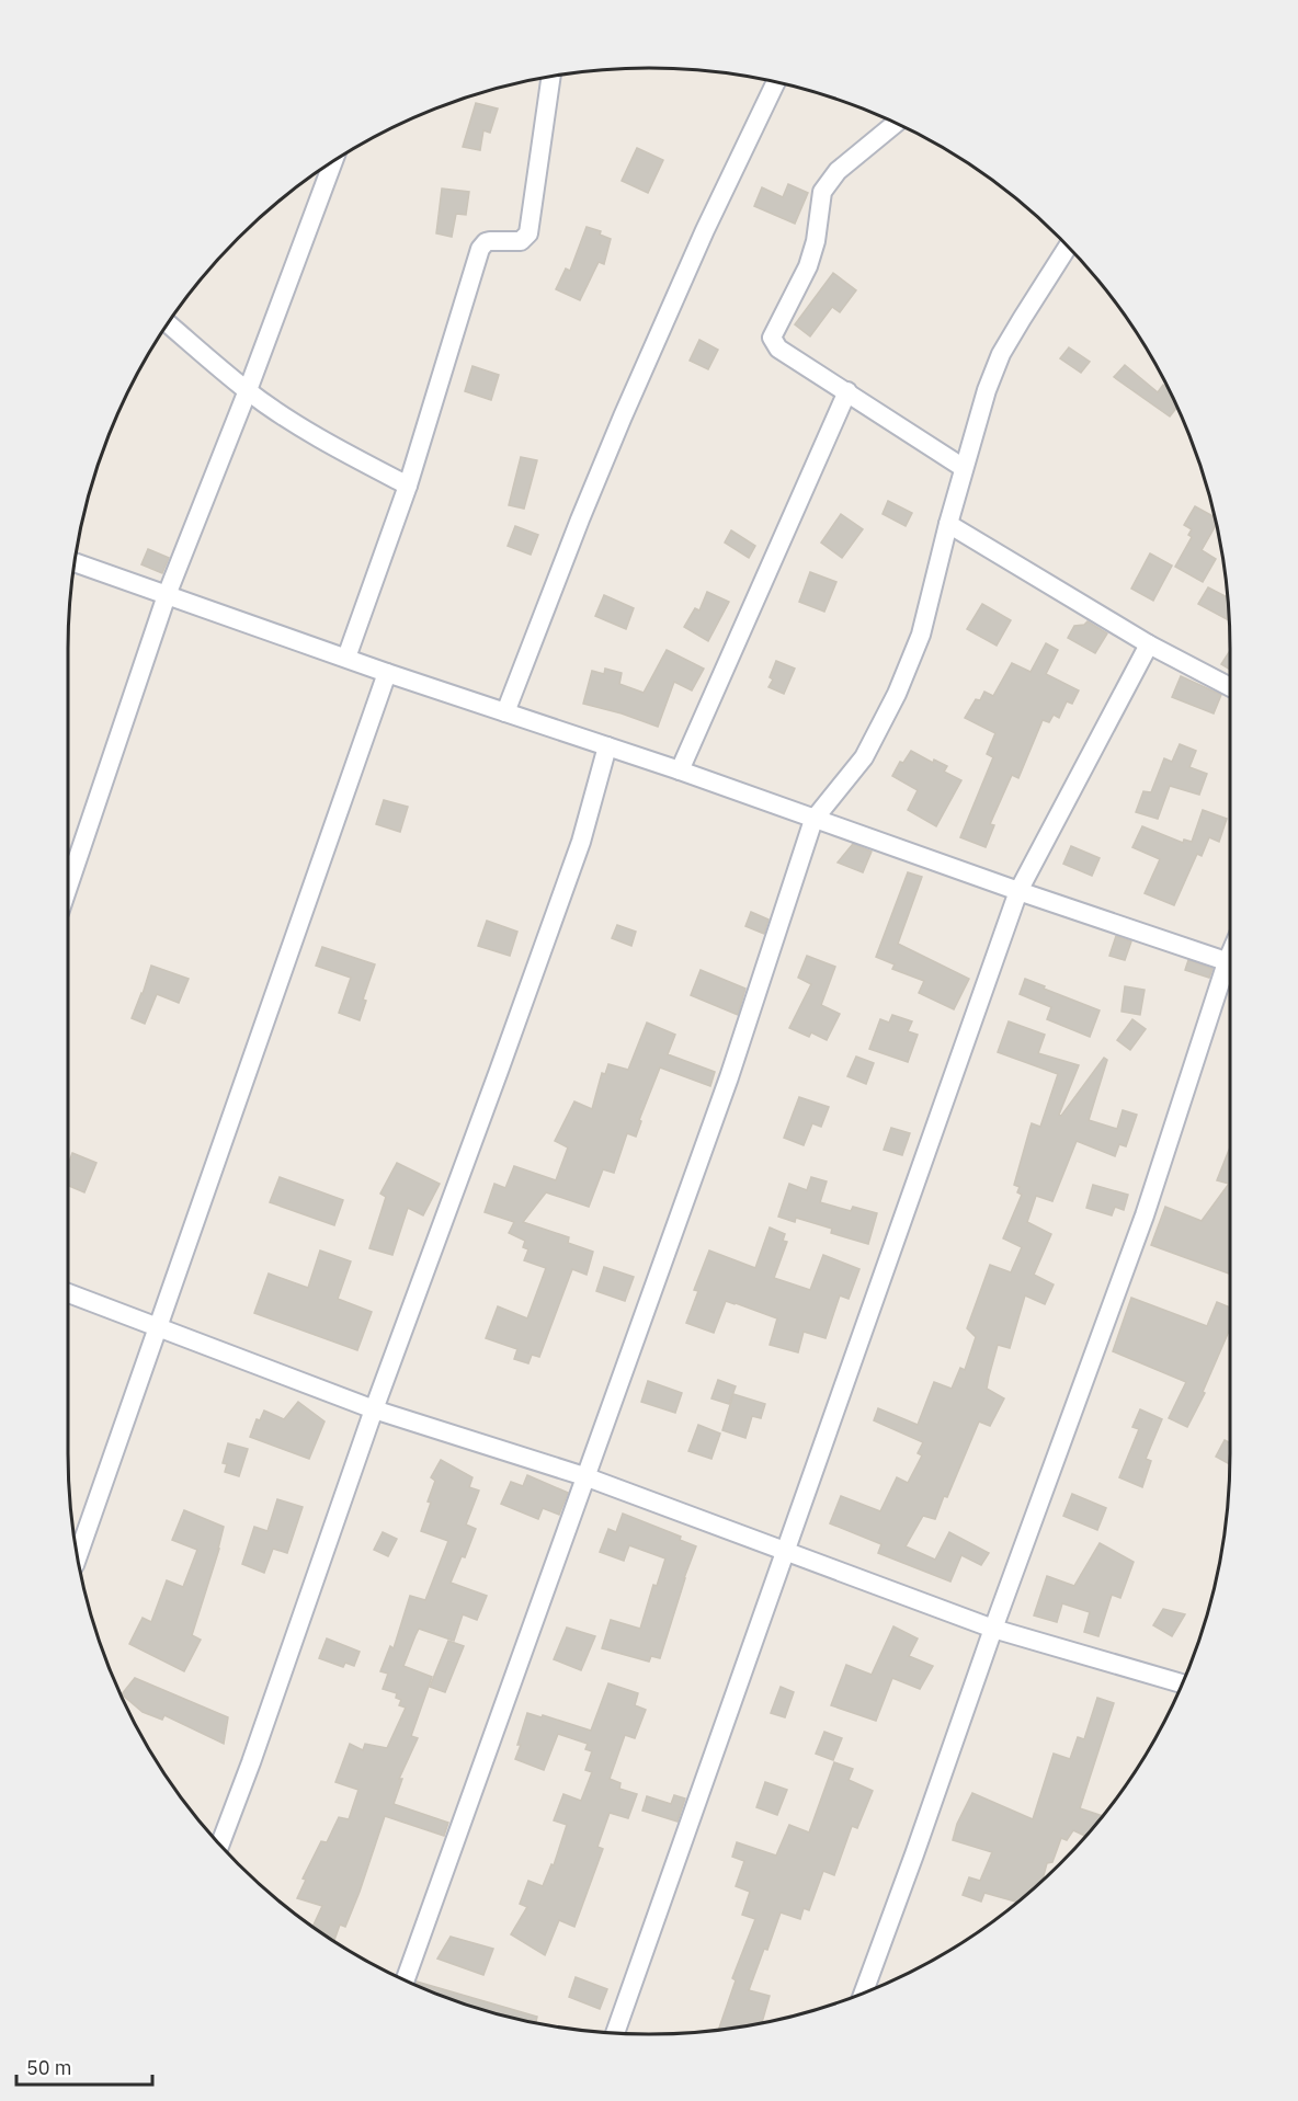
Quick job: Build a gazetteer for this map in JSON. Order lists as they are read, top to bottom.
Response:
{
  "scale_bar": "50 m"
}
